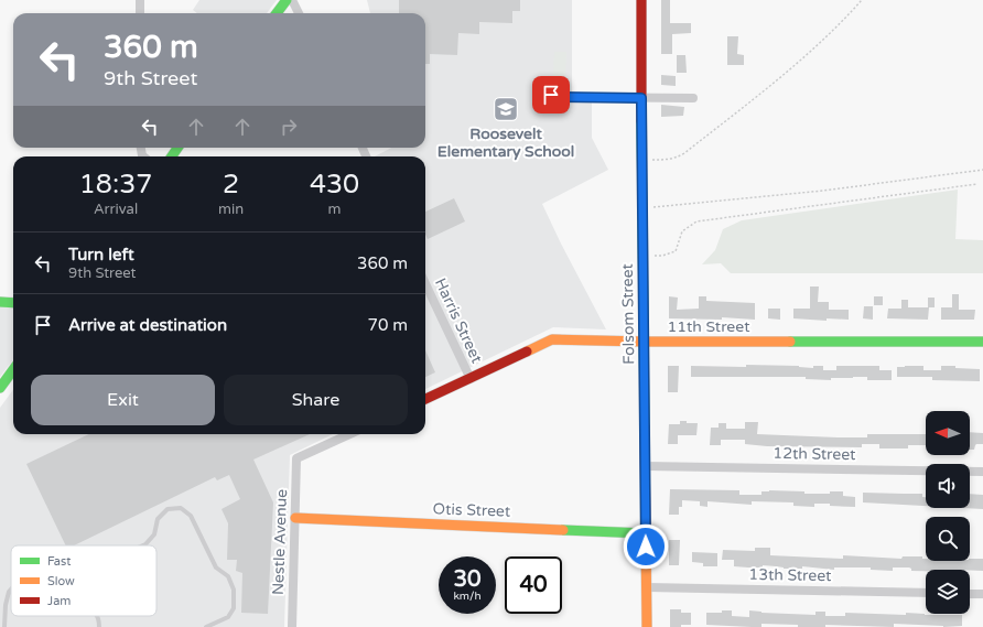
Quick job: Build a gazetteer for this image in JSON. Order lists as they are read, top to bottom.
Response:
{
  "streets": {
    "street": [
      "Folsom Street",
      "Harris Street",
      "11th Street",
      "12th Street",
      "Otis Street",
      "Nestle Avenue",
      "13th Street"
    ]
  },
  "crossings": [
    ["Folsom Street", "11th Street"],
    ["Folsom Street", "12th Street"],
    ["Folsom Street", "Otis Street"],
    ["Folsom Street", "13th Street"],
    ["Harris Street", "11th Street"],
    ["Otis Street", "Nestle Avenue"]
  ],
  "places": {
    "school or university": ["Roosevelt Elementary School"]
  },
  "legend": ["Fast", "Slow", "Jam"],
  "north": "left",
  "page": {
    "turn": ["360 m", "9th Street"],
    "eta": [
      "18:37",
      "Arrival",
      "2",
      "min",
      "430",
      "m"
    ],
    "list": [
      {
        "name": "Turn left",
        "note": "9th Street",
        "value": "360 m"
      },
      {
        "name": "Arrive at destination",
        "value": "70 m"
      }
    ],
    "buttons": ["Exit", "Share"],
    "speed": "30 km/h",
    "limit": "40"
  }
}
